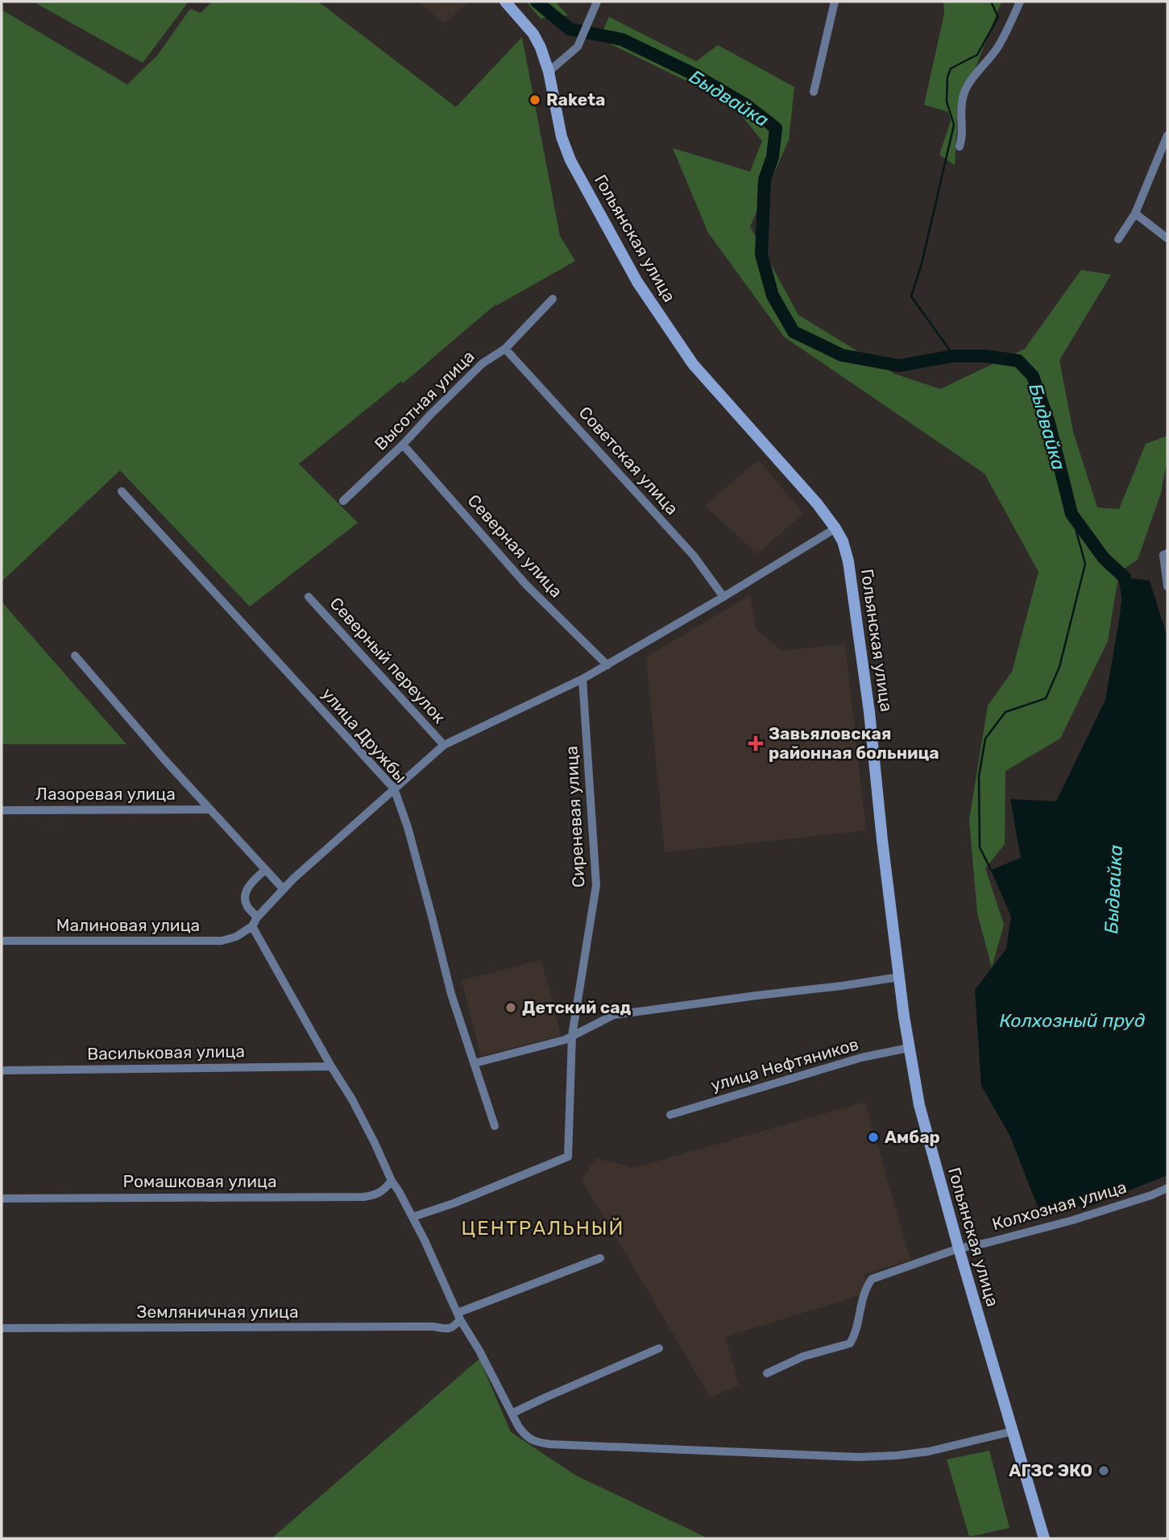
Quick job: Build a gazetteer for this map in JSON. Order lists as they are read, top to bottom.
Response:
{
  "streets": {
    "main road": ["Гольянская улица"],
    "street": [
      "Высотная улица",
      "Советская улица",
      "Северная улица",
      "Северный переулок",
      "улица Дружбы",
      "Лазоревая улица",
      "Сиреневая улица",
      "Малиновая улица",
      "Васильковая улица",
      "улица Нефтяников",
      "Ромашковая улица",
      "Колхозная улица",
      "Земляничная улица"
    ]
  },
  "crossings": [
    ["Гольянская улица", "улица Нефтяников"],
    ["Гольянская улица", "Колхозная улица"],
    ["Высотная улица", "Советская улица"],
    ["Высотная улица", "Северная улица"]
  ],
  "districts": ["ЦЕНТРАЛЬНЫЙ"],
  "water": ["Быдвайка", "Колхозный пруд"],
  "places": {
    "other": [
      "Raketa",
      "Детский сад",
      "Амбар",
      "АГЗС ЭКО"
    ],
    "health": ["Завьяловская районная больница"]
  }
}
